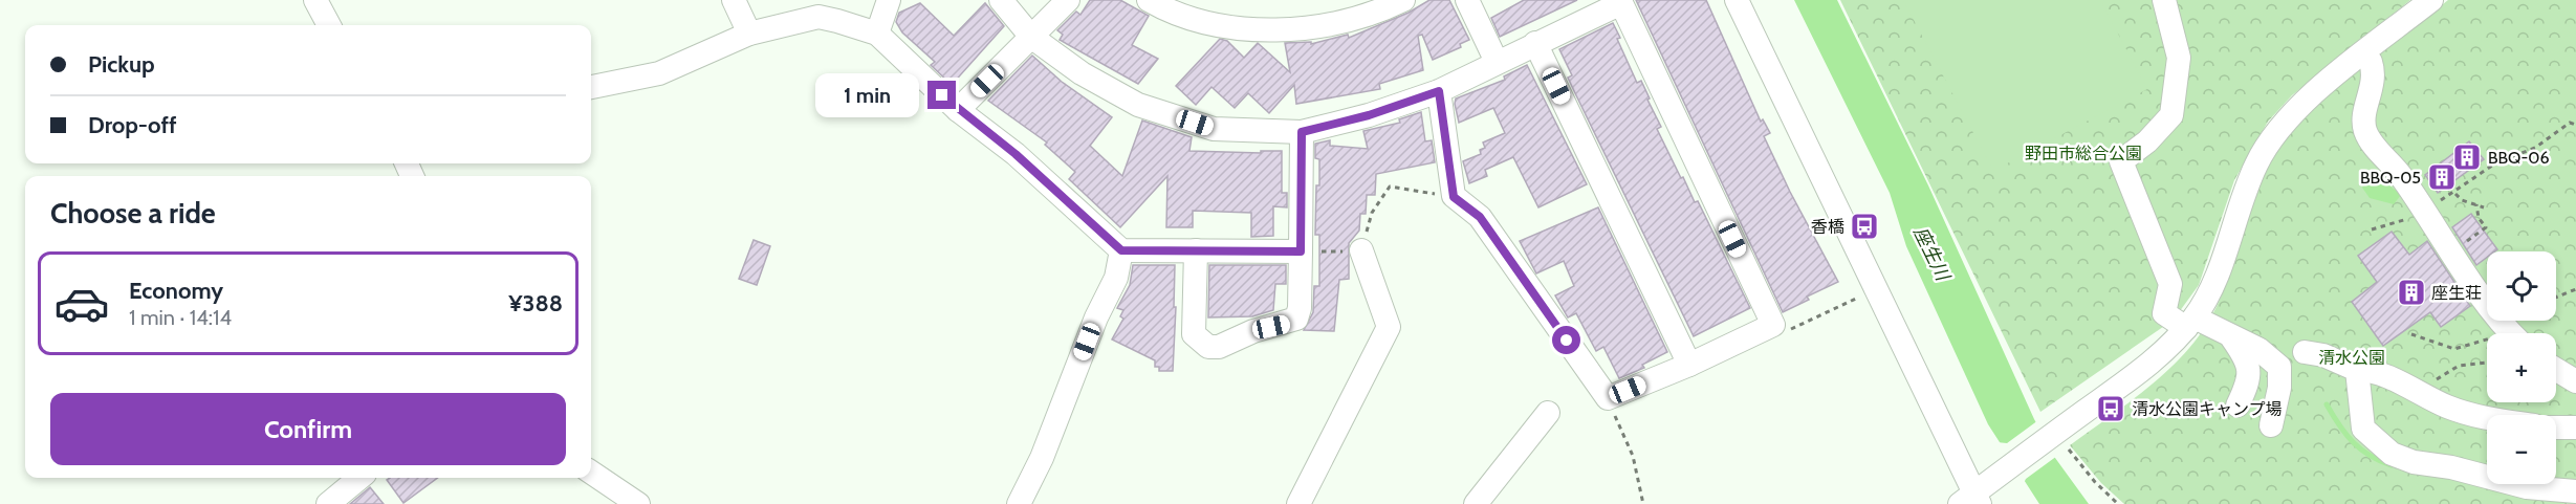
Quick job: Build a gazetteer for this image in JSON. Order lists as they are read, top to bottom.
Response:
{
  "water": ["座生川"],
  "parks": ["野田市総合公園", "清水公園"],
  "places": {
    "building": ["BBQ-06", "BBQ-05", "座生荘"],
    "bus stop": ["香橋", "清水公園キャンプ場"]
  },
  "page": {
    "banner": ["Pickup", "Drop-off"],
    "bubble": "1 min",
    "heading": "Choose a ride",
    "map_buttons": ["+", "−"],
    "list": [
      {
        "name": "Economy",
        "note": "1 min · 14:14",
        "value": "¥388"
      }
    ],
    "buttons": "Confirm"
  }
}
